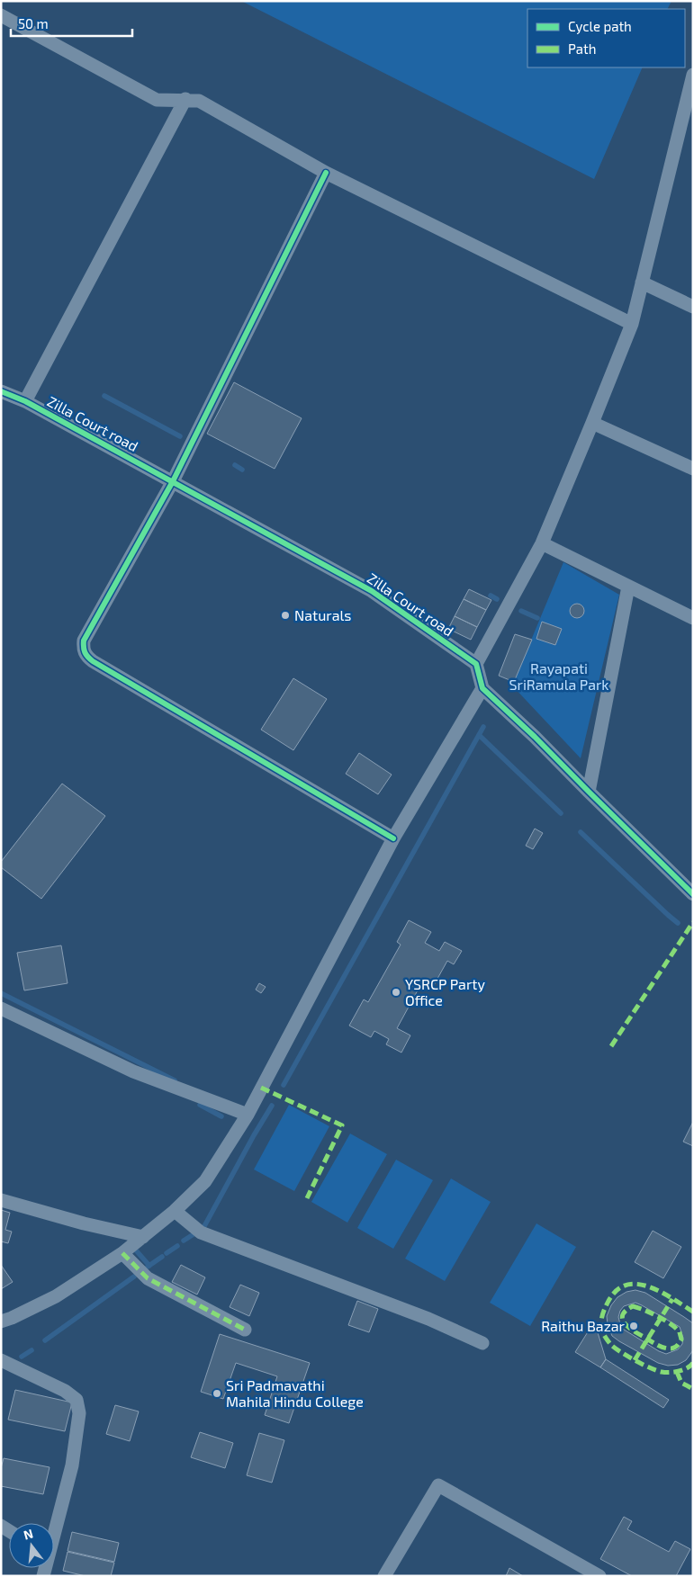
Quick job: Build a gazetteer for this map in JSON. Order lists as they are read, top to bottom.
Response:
{
  "streets": {
    "street": ["Zilla Court road"]
  },
  "parks": ["Rayapati SriRamula Park"],
  "places": [
    "Naturals",
    "YSRCP Party Office",
    "Raithu Bazar",
    "Sri Padmavathi Mahila Hindu College"
  ],
  "legend": ["Cycle path", "Path"],
  "scale_bar": "50 m",
  "north": "top"
}
